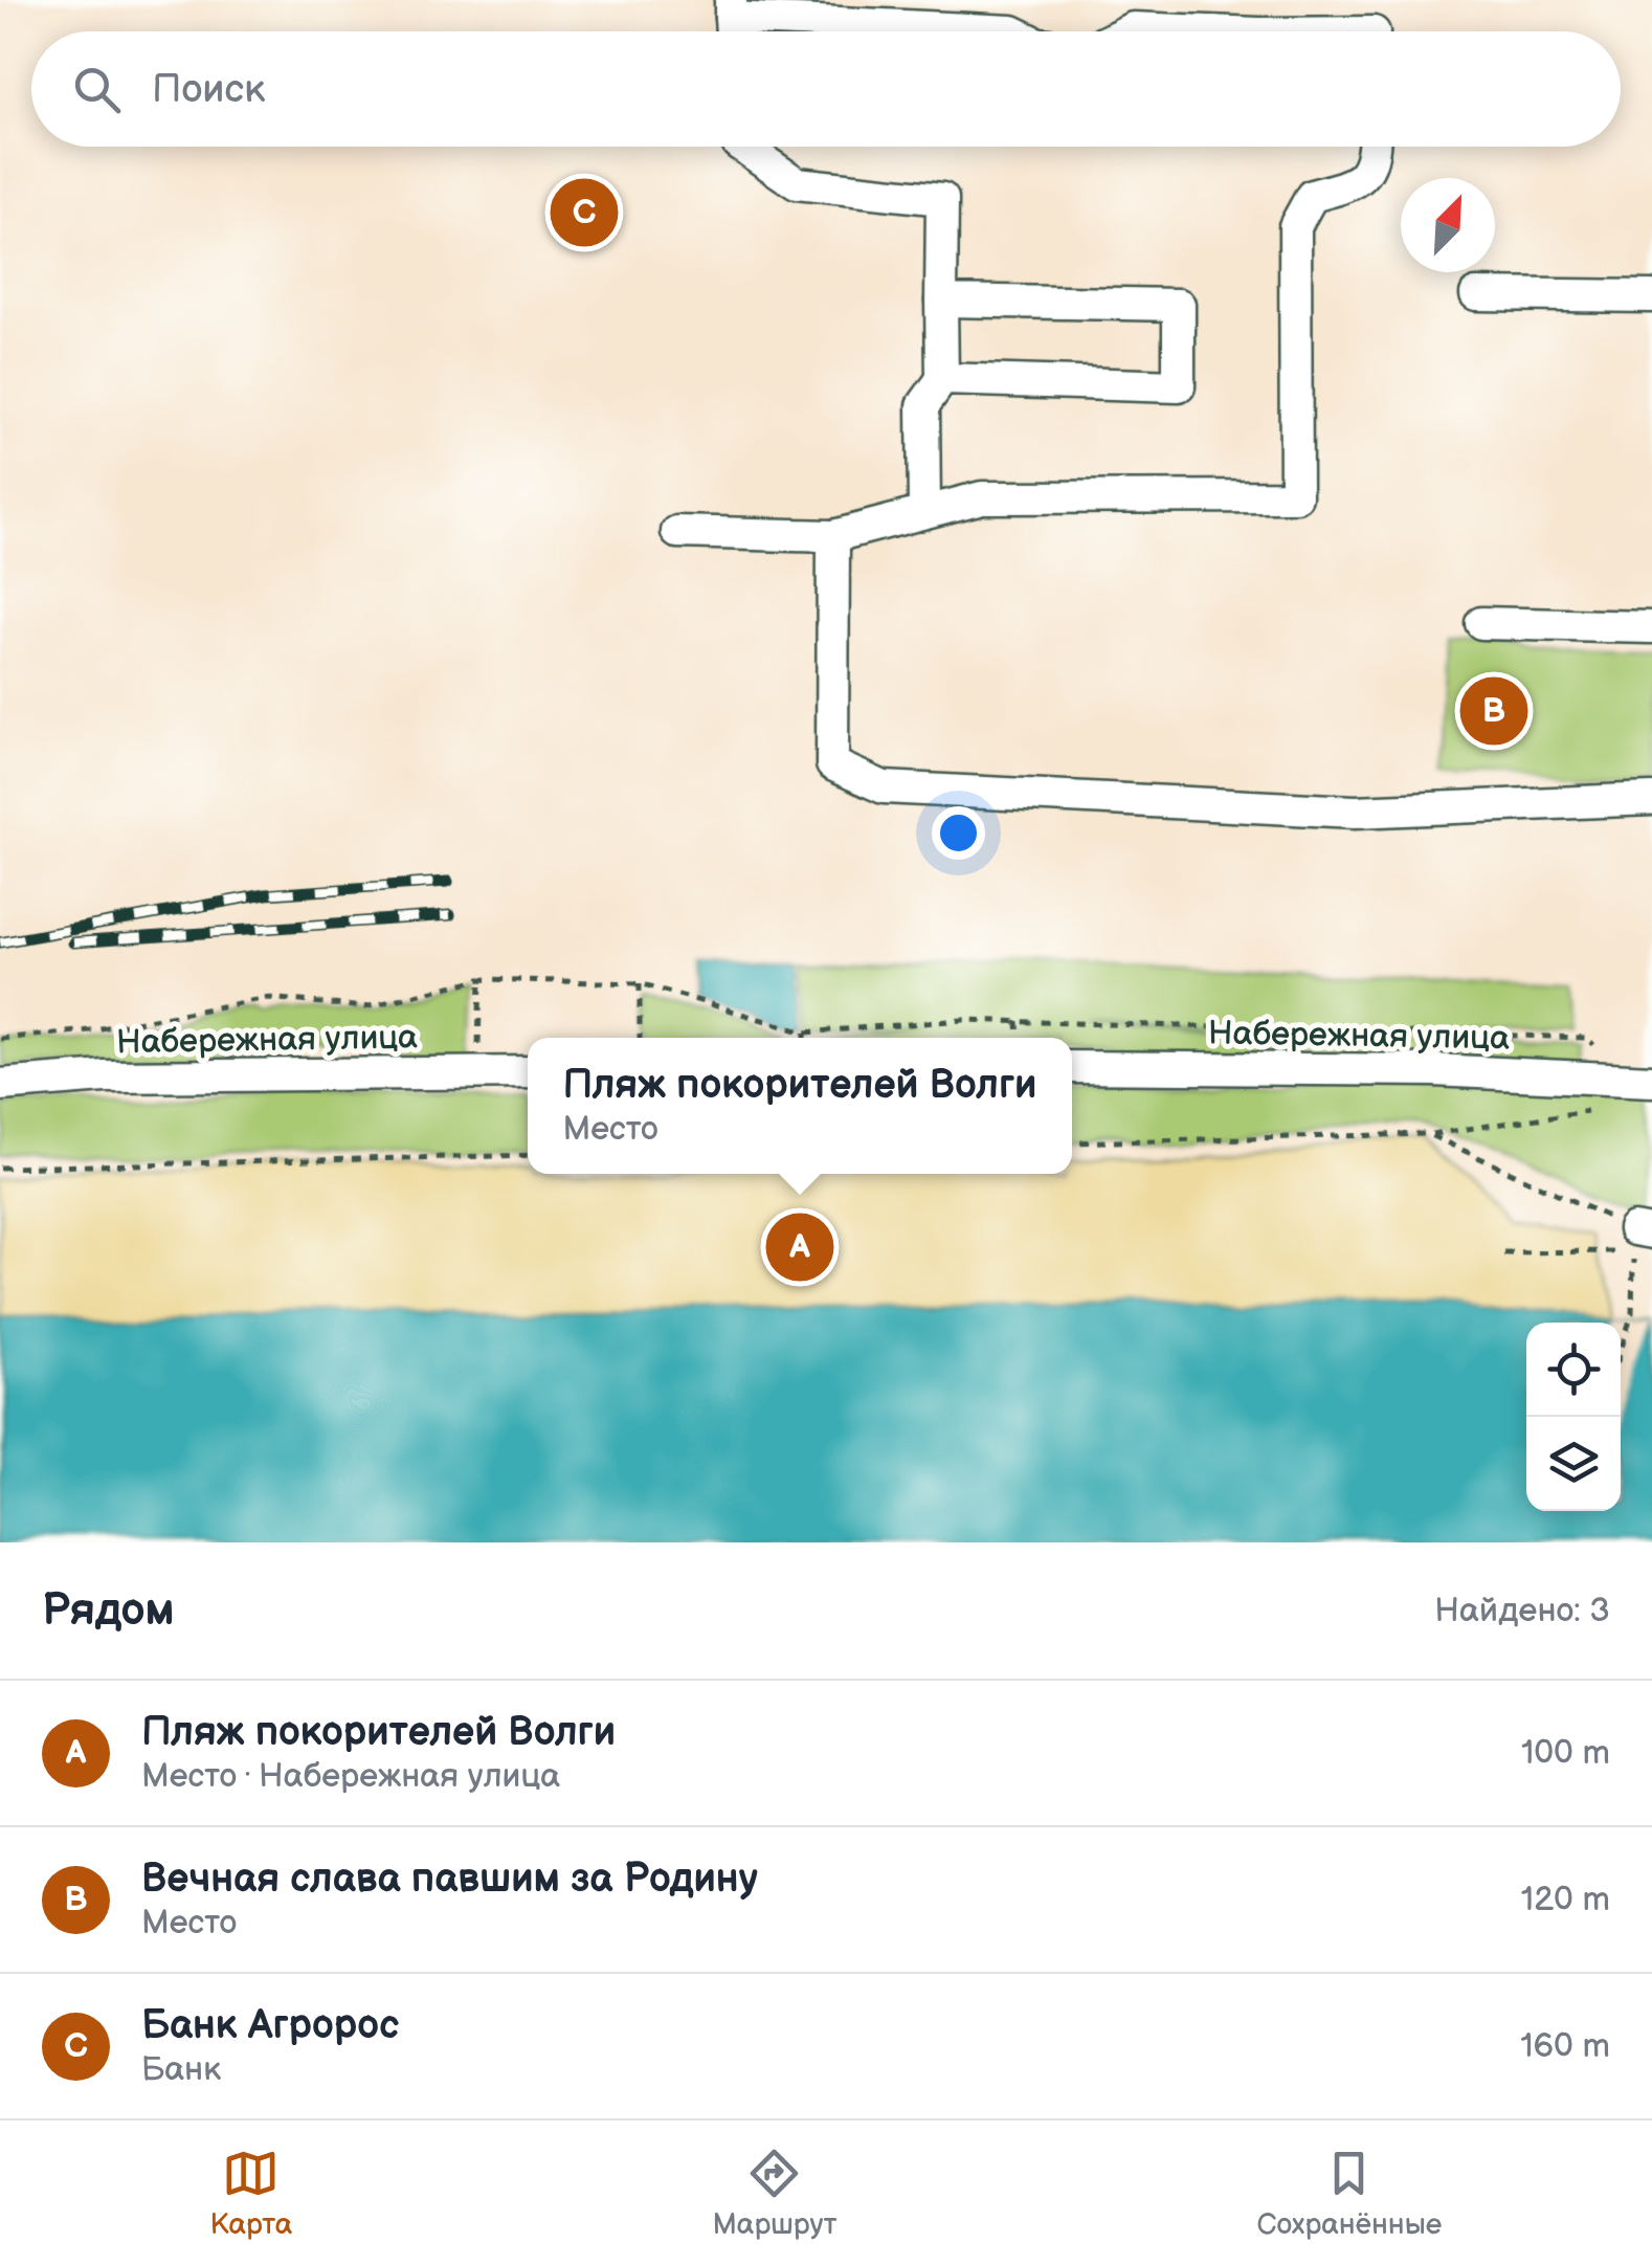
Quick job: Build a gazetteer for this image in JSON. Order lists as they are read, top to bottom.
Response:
{
  "streets": {
    "street": ["Набережная улица"]
  },
  "north": "top right",
  "page": {
    "search": "Поиск",
    "pins": ["C", "B", "A"],
    "popup": ["Пляж покорителей Волги", "Место"],
    "heading": ["Рядом", "Найдено: 3"],
    "list": [
      {
        "mark": "A",
        "name": "Пляж покорителей Волги",
        "note": "Место · Набережная улица",
        "value": "100 m"
      },
      {
        "mark": "B",
        "name": "Вечная слава павшим за Родину",
        "note": "Место",
        "value": "120 m"
      },
      {
        "mark": "C",
        "name": "Банк Агророс",
        "note": "Банк",
        "value": "160 m"
      }
    ],
    "nav": ["Карта", "Маршрут", "Сохранённые"]
  }
}
